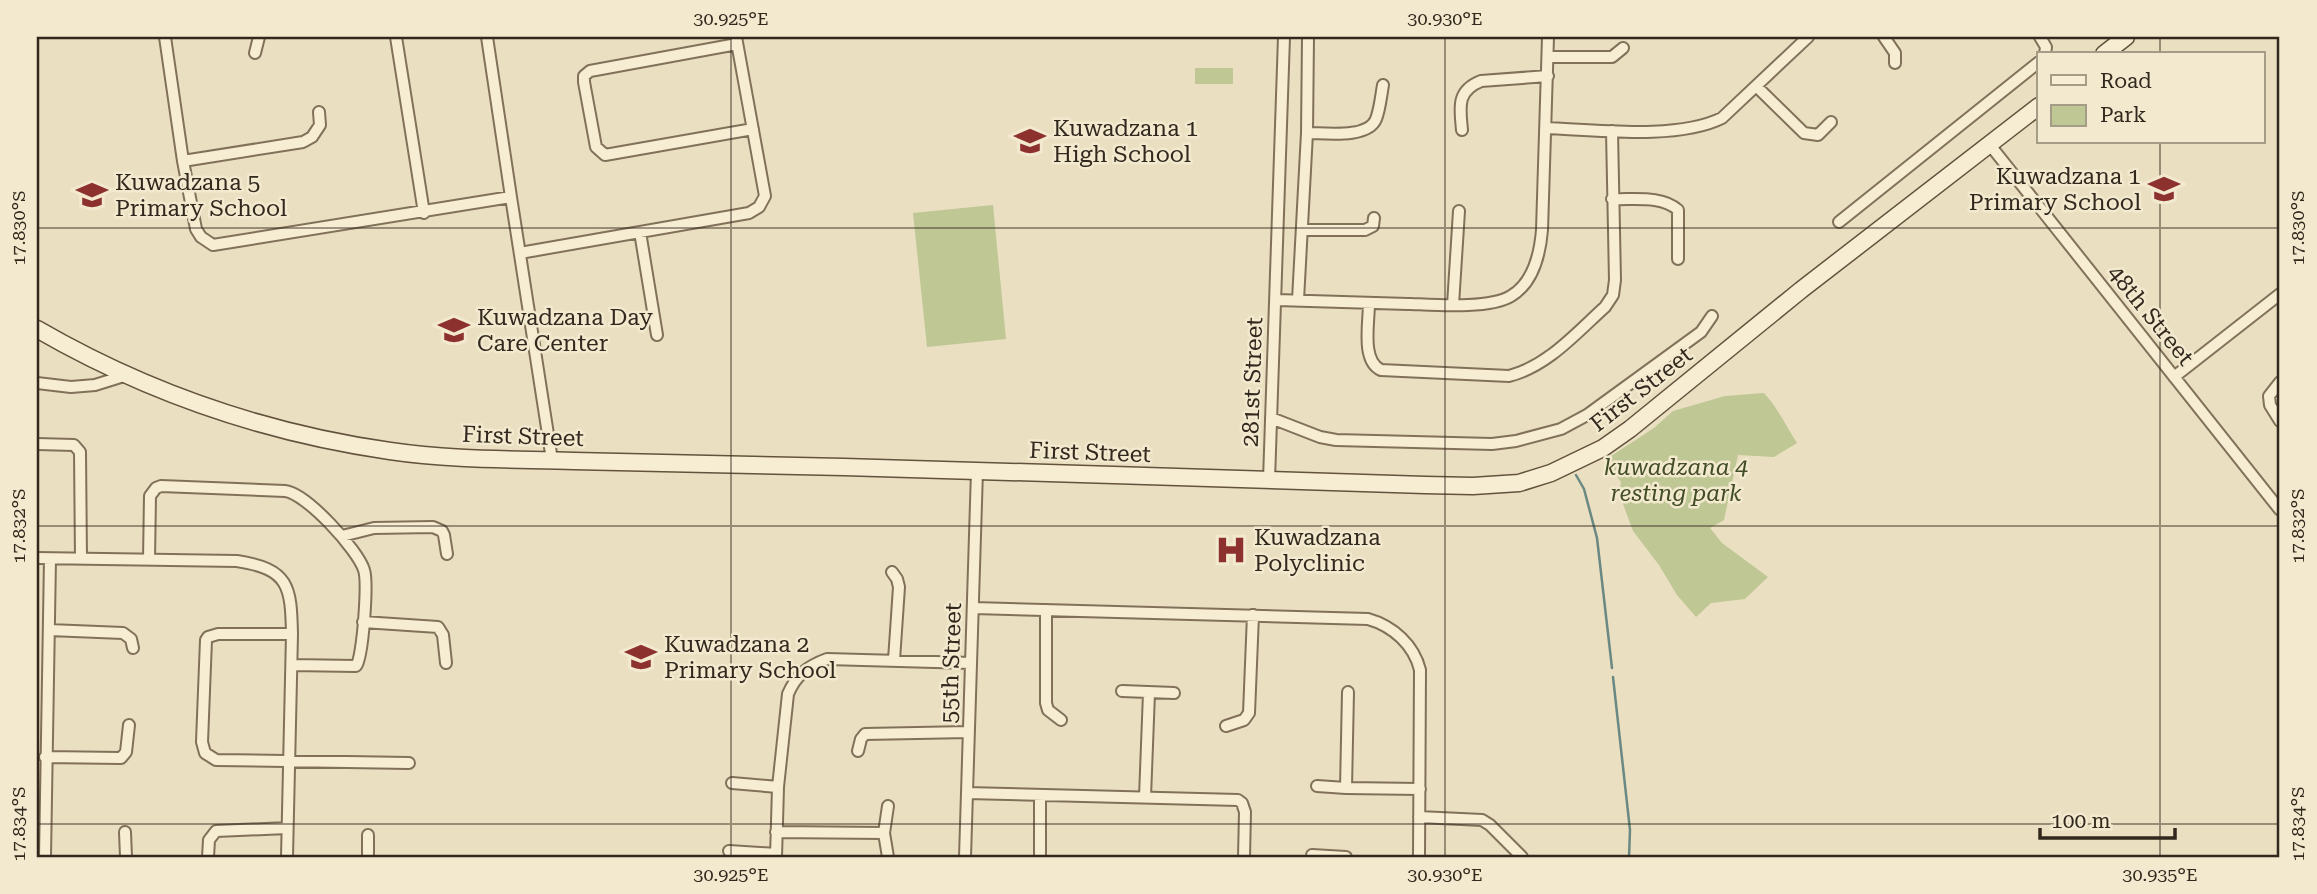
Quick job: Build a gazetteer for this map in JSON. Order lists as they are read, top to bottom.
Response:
{
  "streets": {
    "street": [
      "48th Street",
      "281st Street",
      "First Street",
      "55th Street"
    ]
  },
  "crossings": [
    ["48th Street", "First Street"],
    ["281st Street", "First Street"],
    ["First Street", "55th Street"]
  ],
  "parks": ["kuwadzana 4 resting park"],
  "places": {
    "school or university": [
      "Kuwadzana 1 High School",
      "Kuwadzana 1 Primary School",
      "Kuwadzana 5 Primary School",
      "Kuwadzana Day Care Center",
      "Kuwadzana 2 Primary School"
    ],
    "hospital": ["Kuwadzana Polyclinic"]
  },
  "legend": ["Road", "Park"],
  "scale_bar": "100 m",
  "coordinates": [
    "30.925°E",
    "30.930°E",
    "17.830°S",
    "17.832°S",
    "17.834°S",
    "30.935°E"
  ]
}
